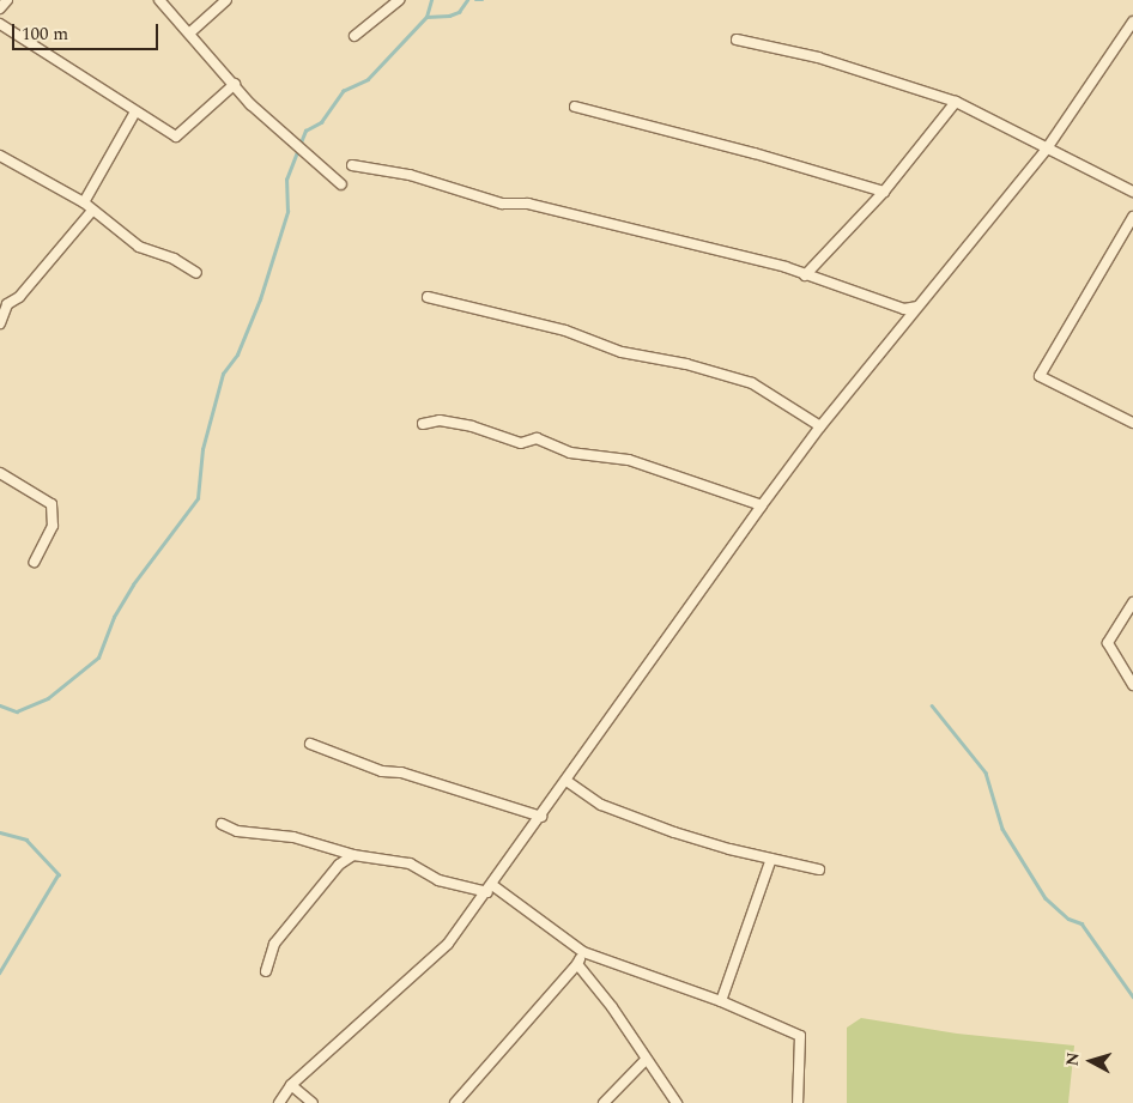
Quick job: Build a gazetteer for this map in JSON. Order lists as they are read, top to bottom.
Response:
{
  "scale_bar": "100 m",
  "north": "left"
}
